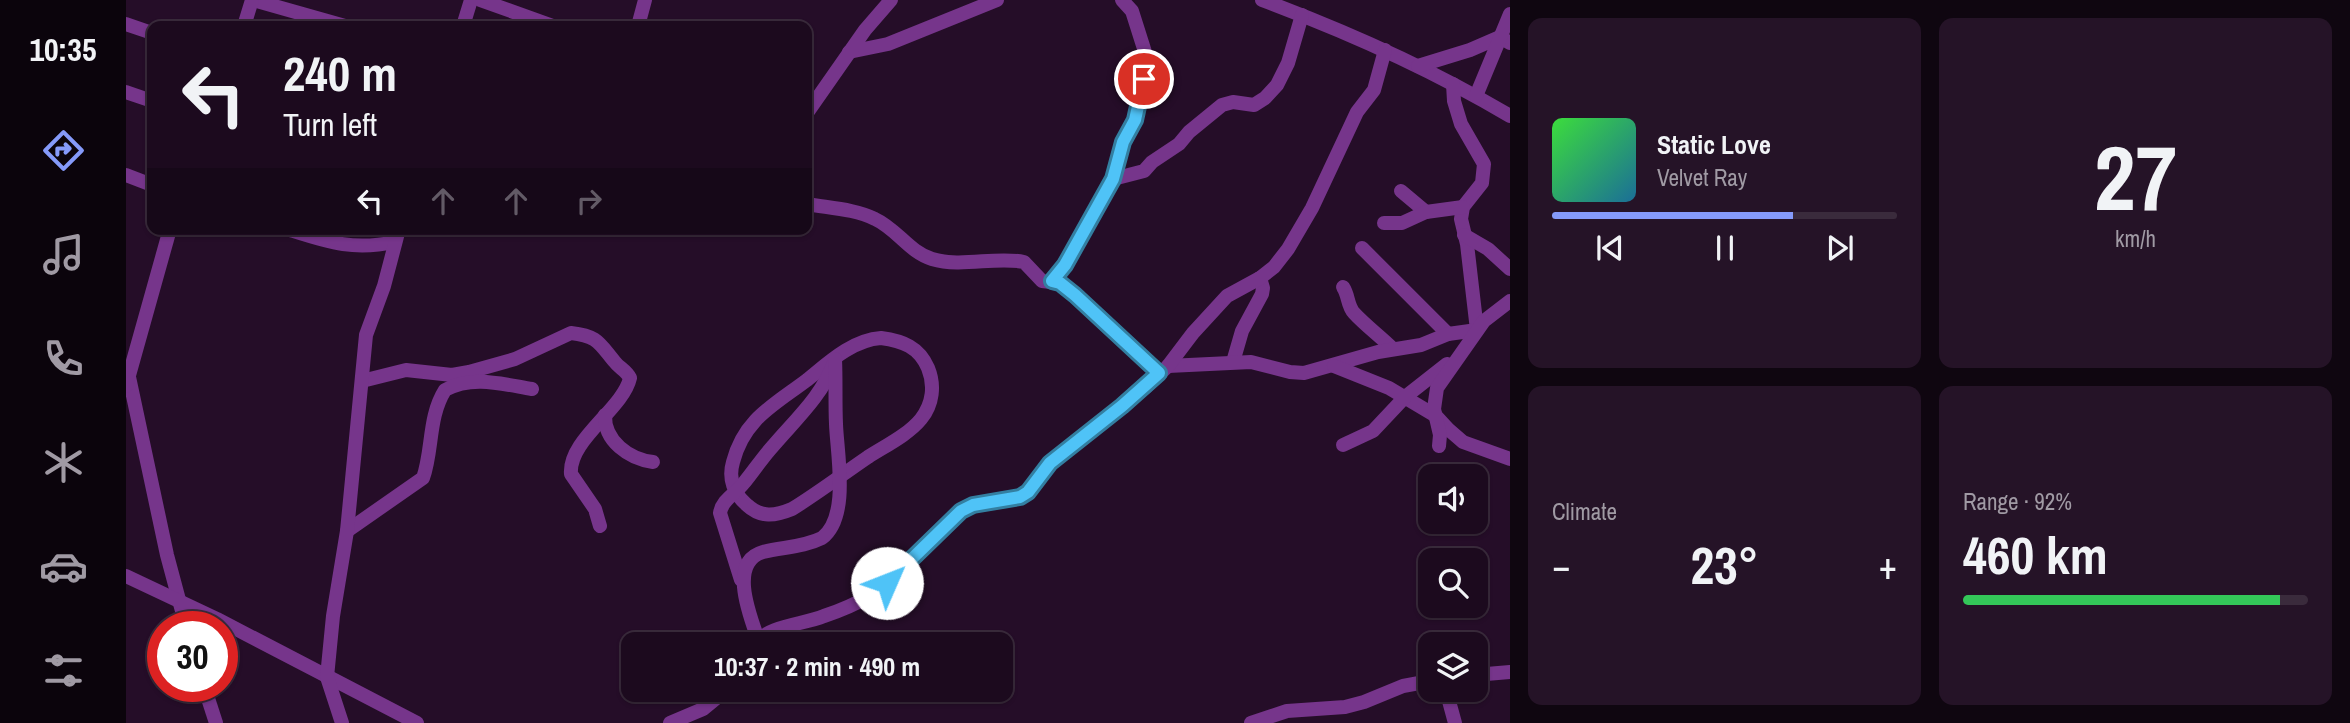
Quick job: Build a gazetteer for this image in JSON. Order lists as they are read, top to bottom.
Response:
{
  "page": {
    "tabs": "10:35",
    "tile": [
      ["27", "km/h"],
      "Climate",
      ["Range · 92%", "460 km"]
    ],
    "turn": ["240 m", "Turn left"],
    "song": ["Static Love", "Velvet Ray"],
    "heat": ["−", "23°", "+"],
    "limit": "30",
    "trip": "10:37 · 2 min · 490 m"
  }
}
